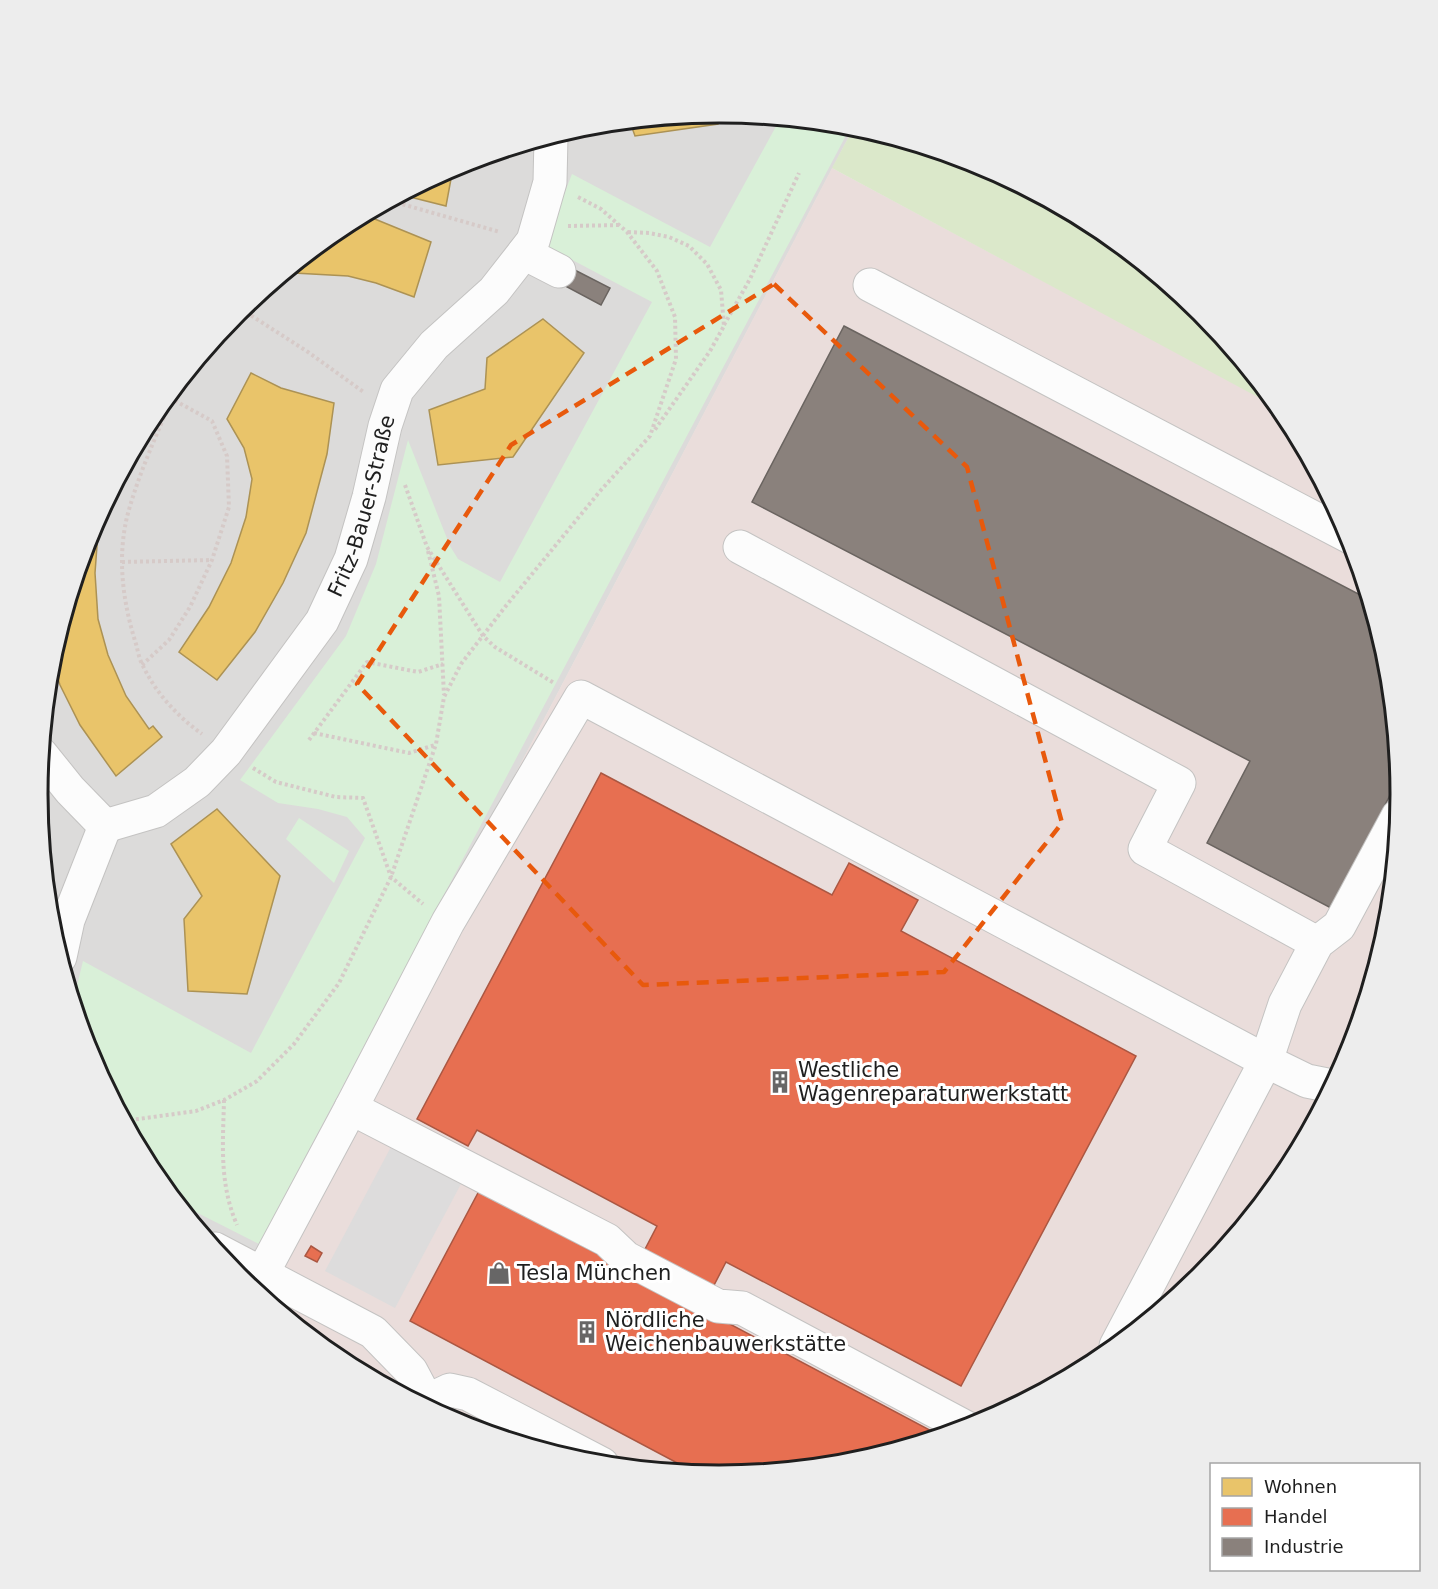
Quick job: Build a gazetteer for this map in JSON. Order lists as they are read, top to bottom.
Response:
{
  "streets": {
    "street": ["Fritz-Bauer-Straße"]
  },
  "places": {
    "building": ["Westliche Wagenreparaturwerkstatt", "Nördliche Weichenbauwerkstätte"],
    "shop": ["Tesla München"]
  },
  "legend": ["Wohnen", "Handel", "Industrie"]
}
